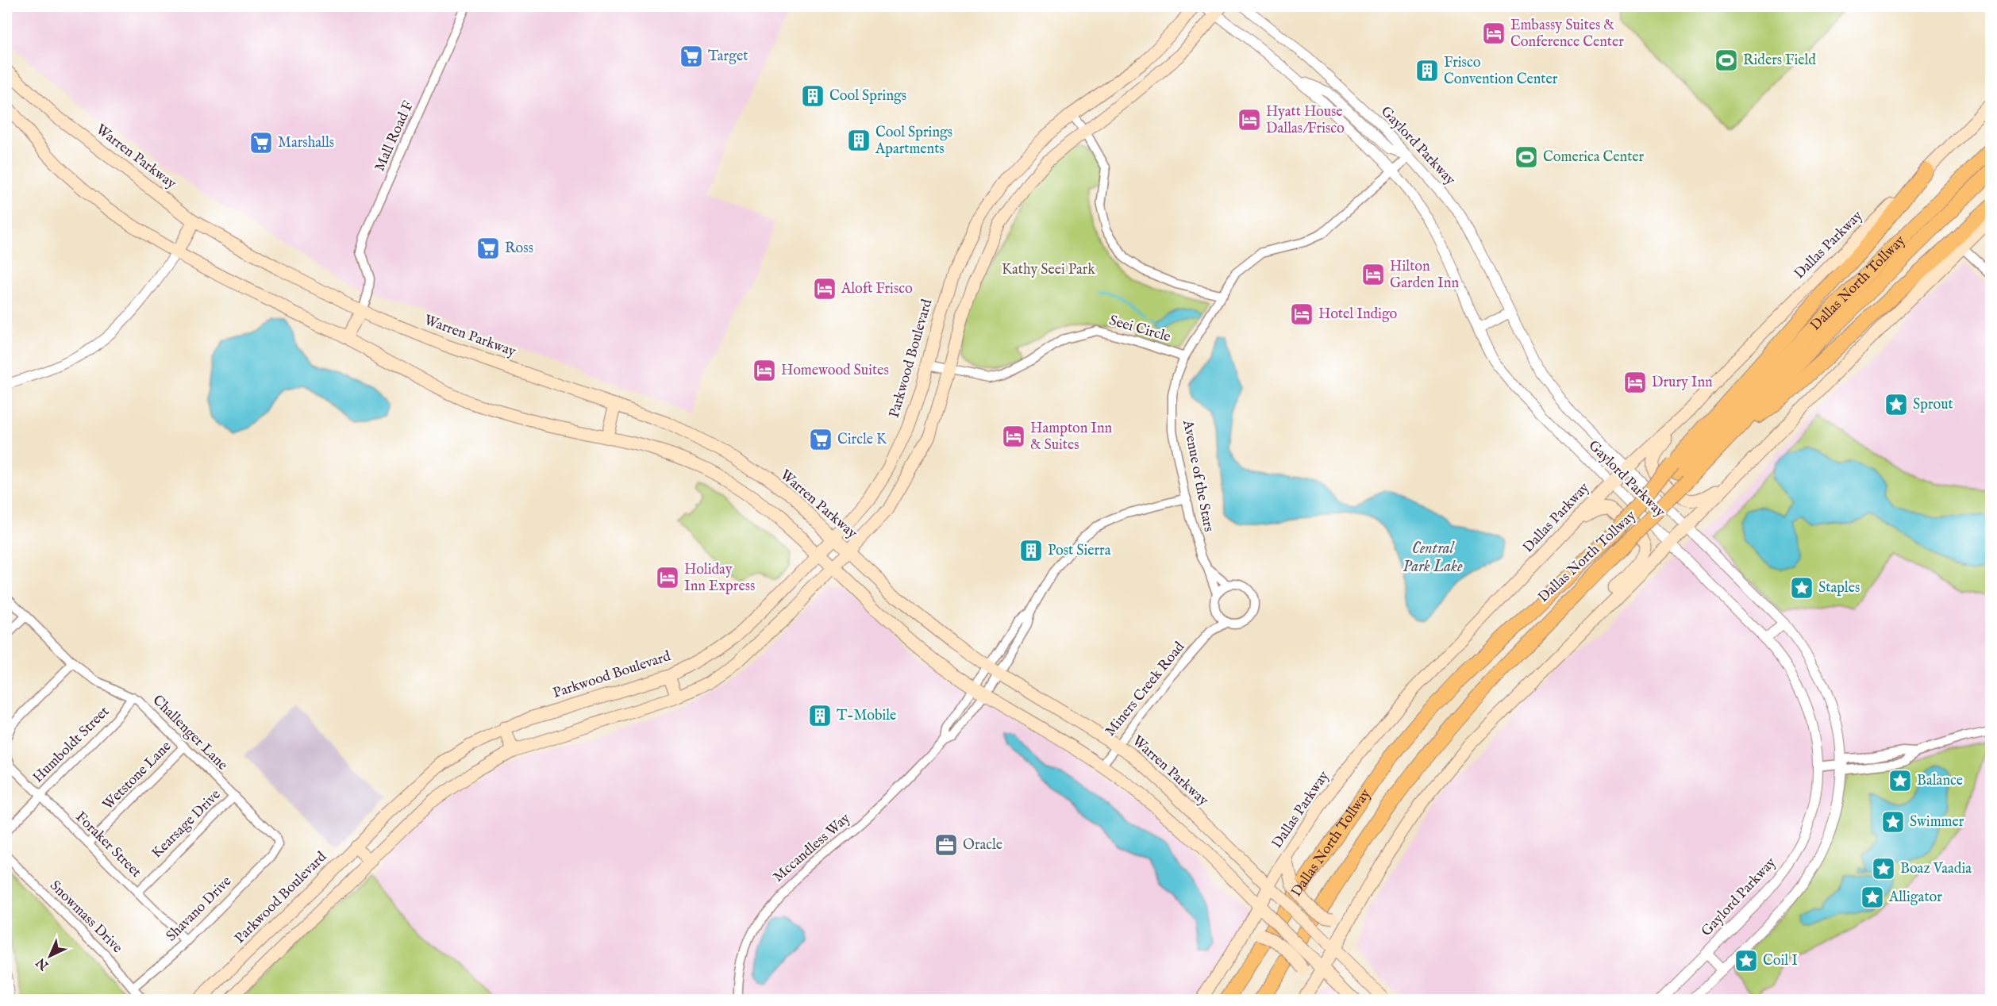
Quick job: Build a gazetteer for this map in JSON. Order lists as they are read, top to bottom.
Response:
{
  "streets": {
    "highway": ["Dallas North Tollway"],
    "main road": ["Warren Parkway", "Dallas Parkway", "Parkwood Boulevard"],
    "street": [
      "Mall Road F",
      "Gaylord Parkway",
      "Seei Circle",
      "Avenue of the Stars",
      "Miners Creek Road",
      "Challenger Lane",
      "Humboldt Street",
      "Wetstone Lane",
      "Kearsage Drive",
      "Foraker Street",
      "Mccandless Way",
      "Shavano Drive",
      "Snowmass Drive"
    ]
  },
  "crossings": [
    ["Mall Road F", "Warren Parkway"],
    ["Gaylord Parkway", "Dallas Parkway"],
    ["Gaylord Parkway", "Avenue of the Stars"],
    ["Warren Parkway", "Dallas Parkway"],
    ["Warren Parkway", "Parkwood Boulevard"],
    ["Warren Parkway", "Miners Creek Road"],
    ["Warren Parkway", "Mccandless Way"],
    ["Seei Circle", "Parkwood Boulevard"],
    ["Seei Circle", "Avenue of the Stars"],
    ["Avenue of the Stars", "Miners Creek Road"],
    ["Challenger Lane", "Humboldt Street"],
    ["Challenger Lane", "Wetstone Lane"],
    ["Challenger Lane", "Kearsage Drive"],
    ["Challenger Lane", "Shavano Drive"],
    ["Humboldt Street", "Foraker Street"],
    ["Wetstone Lane", "Foraker Street"],
    ["Kearsage Drive", "Foraker Street"],
    ["Foraker Street", "Shavano Drive"],
    ["Shavano Drive", "Snowmass Drive"]
  ],
  "water": ["Central Park Lake"],
  "parks": ["Kathy Seei Park"],
  "places": {
    "hotel": [
      "Embassy Suites & Conference Center",
      "Hyatt House Dallas/Frisco",
      "Hilton Garden Inn",
      "Aloft Frisco",
      "Hotel Indigo",
      "Homewood Suites",
      "Drury Inn",
      "Hampton Inn & Suites",
      "Holiday Inn Express"
    ],
    "supermarket": [
      "Target",
      "Marshalls",
      "Ross",
      "Circle K"
    ],
    "sports": ["Riders Field", "Comerica Center"],
    "building": [
      "Frisco Convention Center",
      "Cool Springs",
      "Cool Springs Apartments",
      "Post Sierra",
      "T-Mobile"
    ],
    "place": [
      "Sprout",
      "Staples",
      "Balance",
      "Swimmer",
      "Boaz Vaadia",
      "Alligator",
      "Coil I"
    ],
    "office": ["Oracle"]
  },
  "north": "bottom left"
}
